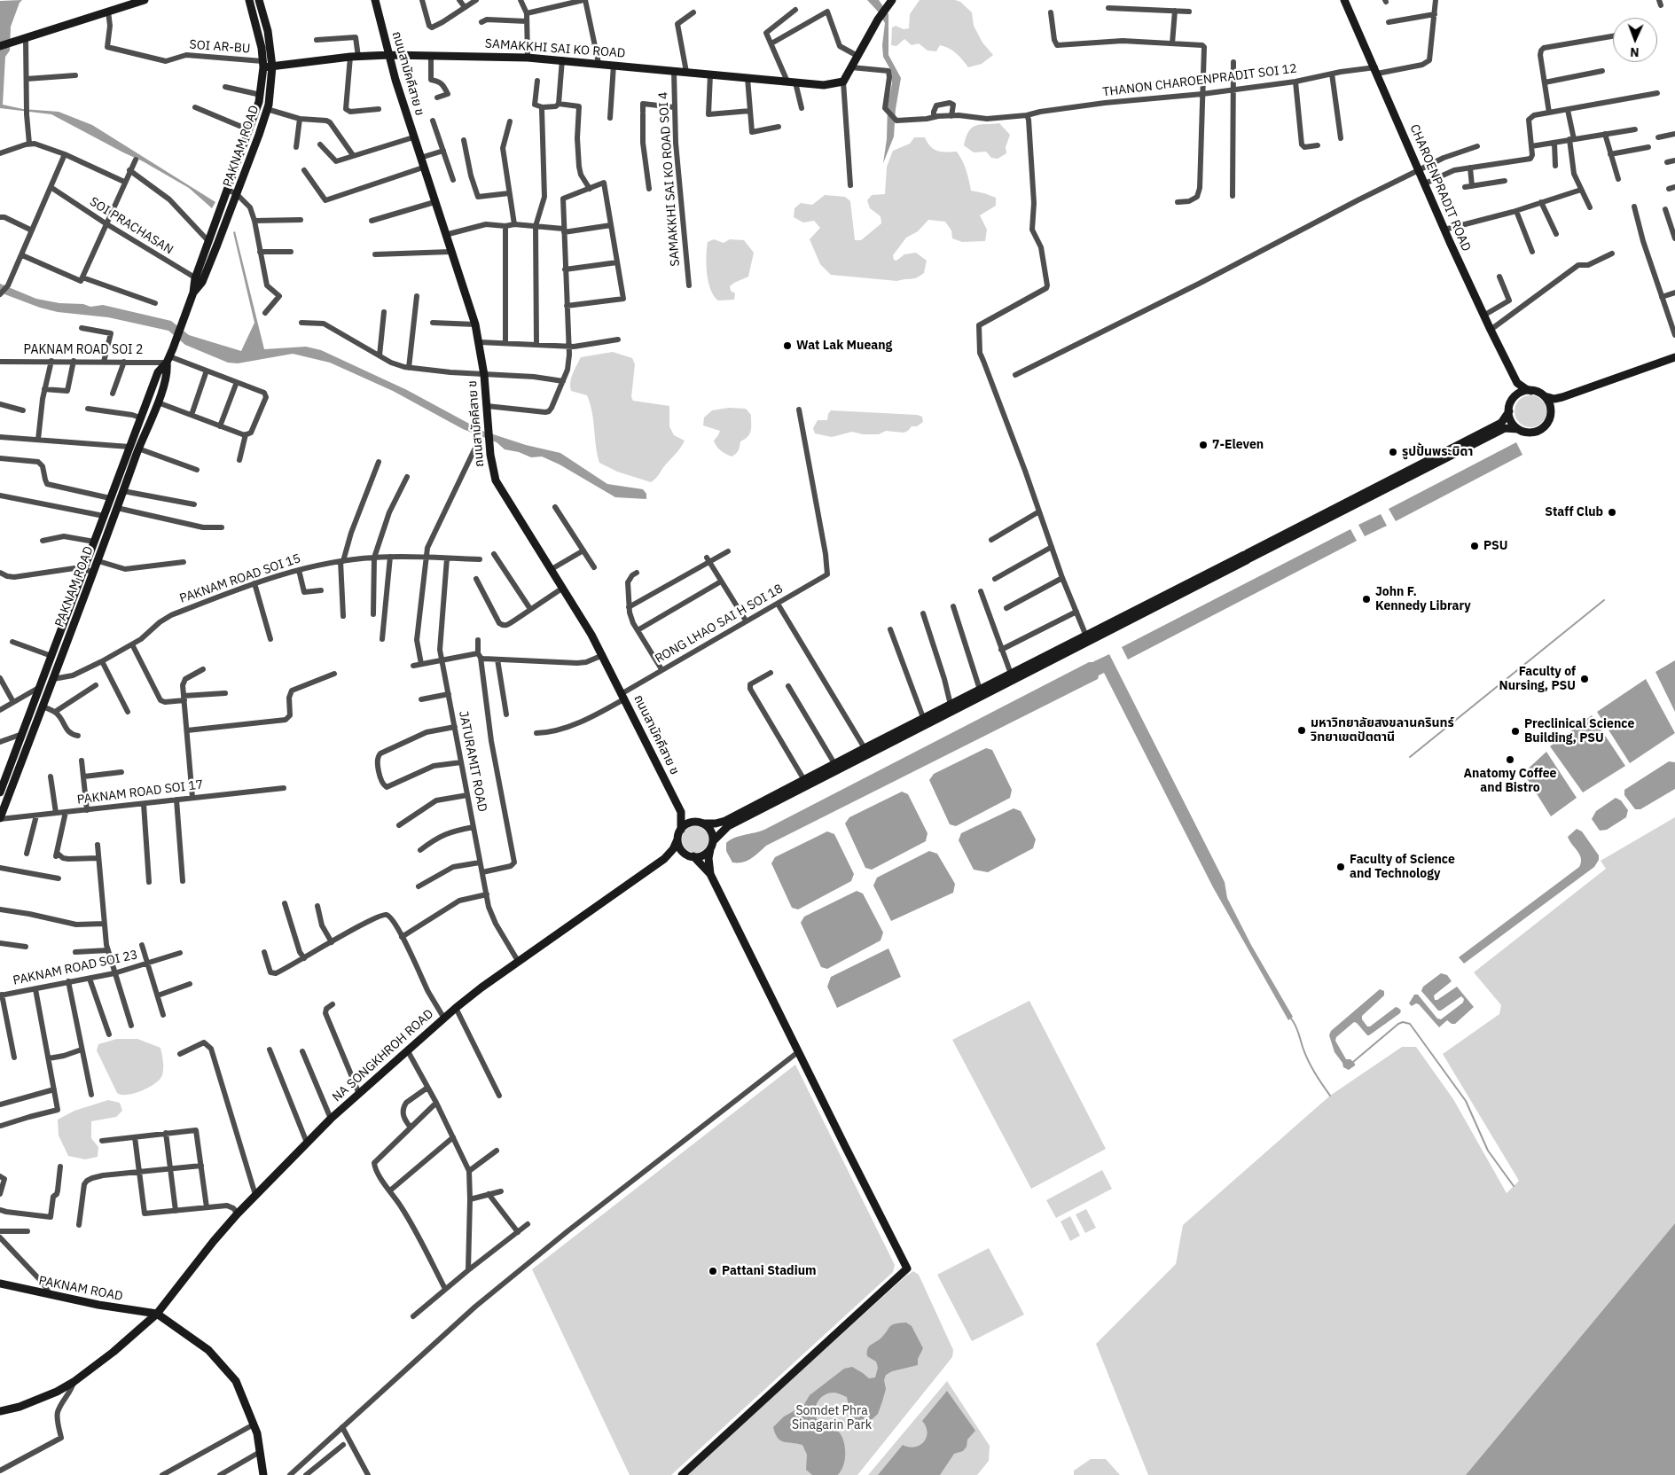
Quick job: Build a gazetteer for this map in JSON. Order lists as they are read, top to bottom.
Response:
{
  "streets": {
    "main road": [
      "SAMAKKHI SAI KO ROAD",
      "ถนนสามัคคีสาย ข",
      "PAKNAM ROAD",
      "CHAROENPRADIT ROAD",
      "NA SONGKHROH ROAD"
    ],
    "street": [
      "SOI AR-BU",
      "THANON CHAROENPRADIT SOI 12",
      "SAMAKKHI SAI KO ROAD SOI 4",
      "SOI PRACHASAN",
      "PAKNAM ROAD SOI 2",
      "PAKNAM ROAD SOI 15",
      "RONG LHAO SAI H SOI 18",
      "JATURAMIT ROAD",
      "PAKNAM ROAD SOI 17",
      "PAKNAM ROAD SOI 23"
    ]
  },
  "crossings": [
    ["SOI AR-BU", "SAMAKKHI SAI KO ROAD"],
    ["SOI AR-BU", "PAKNAM ROAD"],
    ["SAMAKKHI SAI KO ROAD", "ถนนสามัคคีสาย ข"],
    ["SAMAKKHI SAI KO ROAD", "PAKNAM ROAD"],
    ["SAMAKKHI SAI KO ROAD", "SAMAKKHI SAI KO ROAD SOI 4"],
    ["ถนนสามัคคีสาย ข", "RONG LHAO SAI H SOI 18"],
    ["ถนนสามัคคีสาย ข", "NA SONGKHROH ROAD"],
    ["THANON CHAROENPRADIT SOI 12", "CHAROENPRADIT ROAD"],
    ["PAKNAM ROAD", "SOI PRACHASAN"],
    ["PAKNAM ROAD", "PAKNAM ROAD SOI 2"],
    ["PAKNAM ROAD", "PAKNAM ROAD SOI 15"],
    ["PAKNAM ROAD", "PAKNAM ROAD SOI 17"],
    ["PAKNAM ROAD", "NA SONGKHROH ROAD"],
    ["PAKNAM ROAD SOI 15", "JATURAMIT ROAD"],
    ["JATURAMIT ROAD", "NA SONGKHROH ROAD"]
  ],
  "parks": ["Somdet Phra Sinagarin Park"],
  "places": [
    "Wat Lak Mueang",
    "7-Eleven",
    "รูปปั้นพระบิดา",
    "Staff Club",
    "PSU",
    "John F. Kennedy Library",
    "Faculty of Nursing, PSU",
    "มหาวิทยาลัยสงขลานครินทร์ วิทยาเขตปัตตานี",
    "Preclinical Science Building, PSU",
    "Anatomy Coffee and Bistro",
    "Faculty of Science and Technology",
    "Pattani Stadium"
  ],
  "north": "bottom"
}
